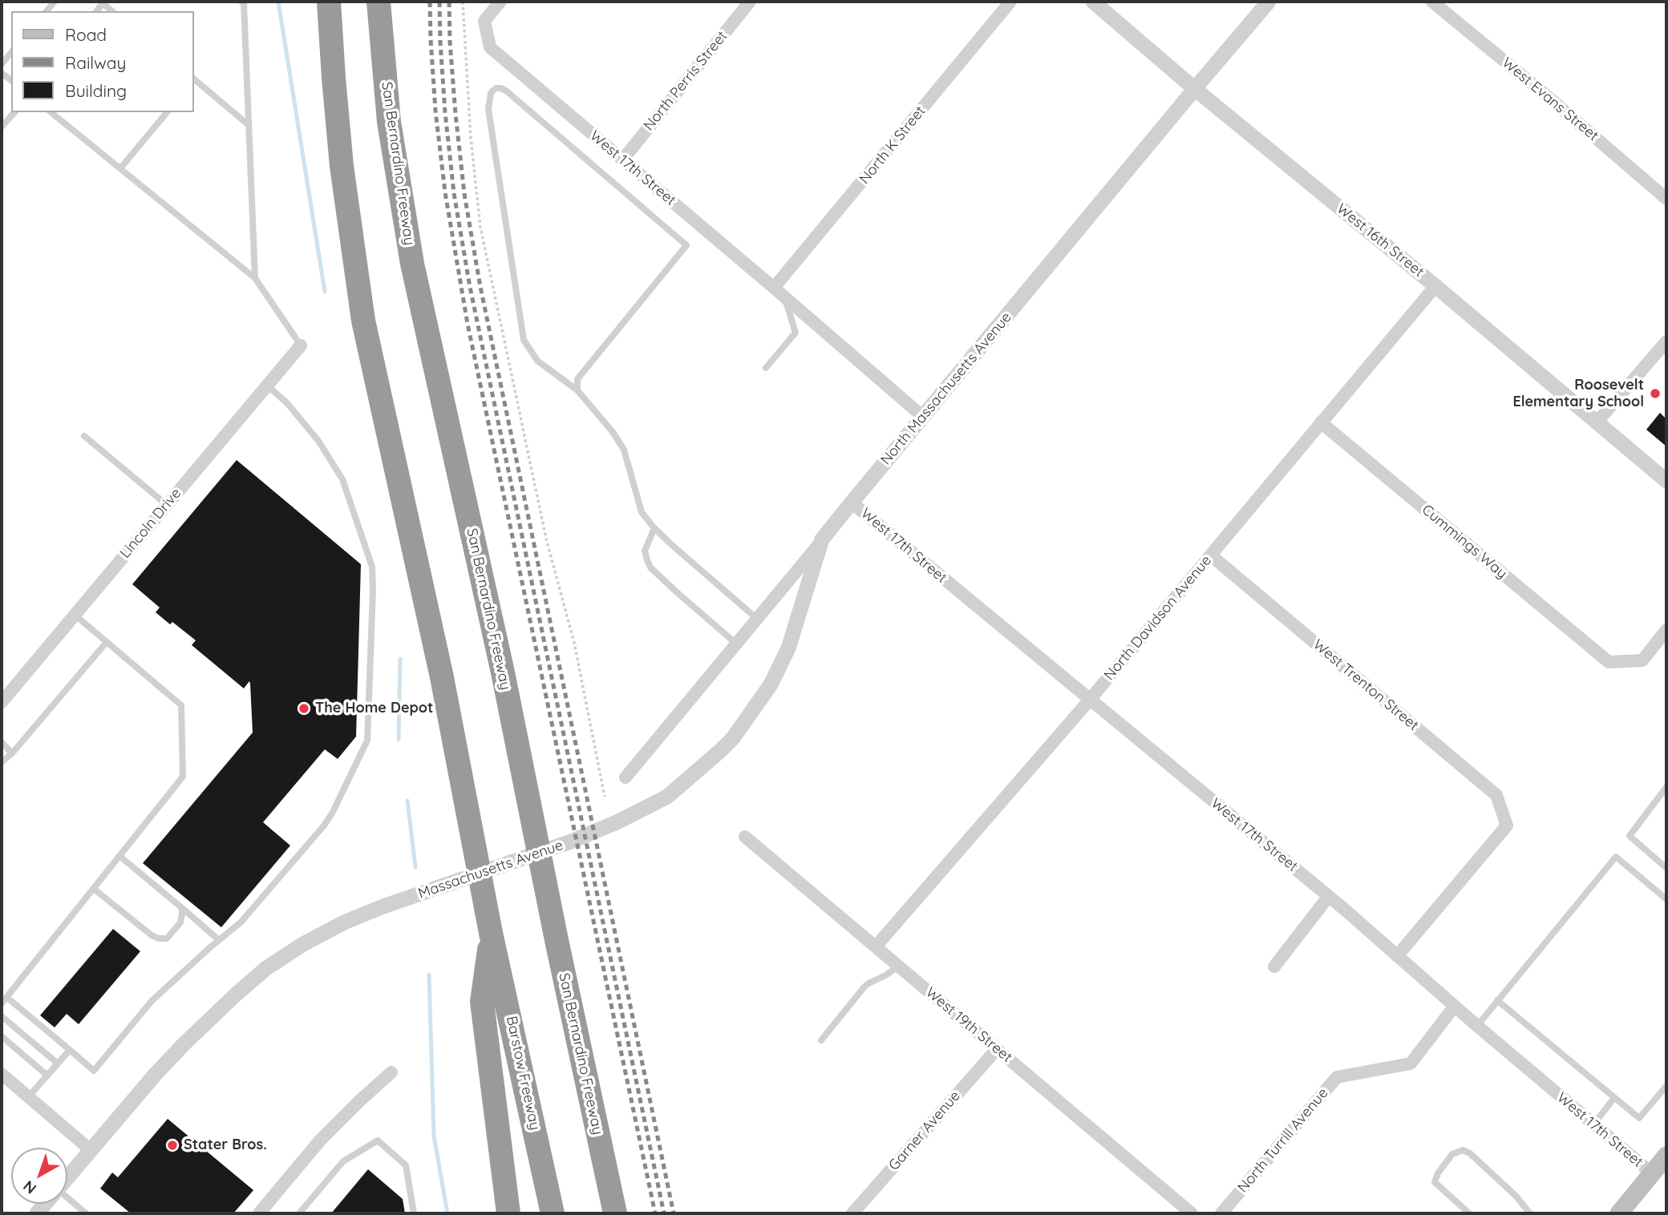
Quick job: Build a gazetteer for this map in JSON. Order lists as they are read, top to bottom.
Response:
{
  "streets": {
    "highway": ["San Bernardino Freeway", "Barstow Freeway"],
    "street": [
      "North Perris Street",
      "West Evans Street",
      "North K Street",
      "West 17th Street",
      "West 16th Street",
      "North Massachusetts Avenue",
      "Lincoln Drive",
      "Cummings Way",
      "North Davidson Avenue",
      "West Trenton Street",
      "Massachusetts Avenue",
      "West 19th Street",
      "Garner Avenue",
      "North Turrill Avenue"
    ]
  },
  "crossings": [
    ["North Perris Street", "West 17th Street"],
    ["North K Street", "West 17th Street"],
    ["West 17th Street", "North Massachusetts Avenue"],
    ["West 17th Street", "North Davidson Avenue"],
    ["West 17th Street", "West Trenton Street"],
    ["West 17th Street", "North Turrill Avenue"],
    ["West 16th Street", "North Massachusetts Avenue"],
    ["West 16th Street", "North Davidson Avenue"],
    ["North Massachusetts Avenue", "Massachusetts Avenue"],
    ["Cummings Way", "North Davidson Avenue"],
    ["North Davidson Avenue", "West Trenton Street"],
    ["North Davidson Avenue", "West 19th Street"],
    ["West 19th Street", "Garner Avenue"]
  ],
  "places": ["Roosevelt Elementary School", "The Home Depot", "Stater Bros."],
  "legend": ["Road", "Railway", "Building"],
  "north": "bottom left"
}
